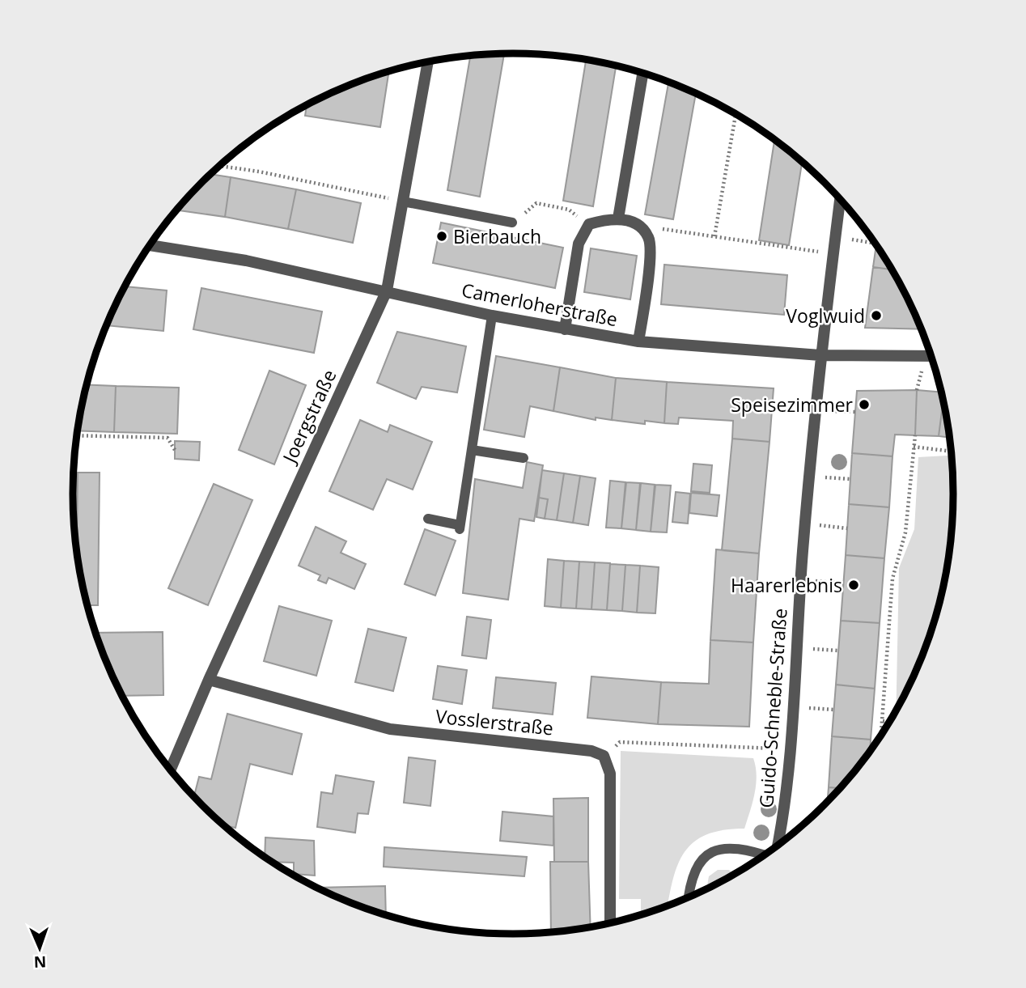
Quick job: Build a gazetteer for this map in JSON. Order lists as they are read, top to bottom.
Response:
{
  "streets": {
    "street": [
      "Camerloherstraße",
      "Joergstraße",
      "Guido-Schneble-Straße",
      "Vosslerstraße"
    ]
  },
  "crossings": [
    ["Camerloherstraße", "Joergstraße"],
    ["Camerloherstraße", "Guido-Schneble-Straße"],
    ["Joergstraße", "Vosslerstraße"]
  ],
  "places": [
    "Bierbauch",
    "Voglwuid",
    "Speisezimmer",
    "Haarerlebnis"
  ],
  "north": "bottom"
}
